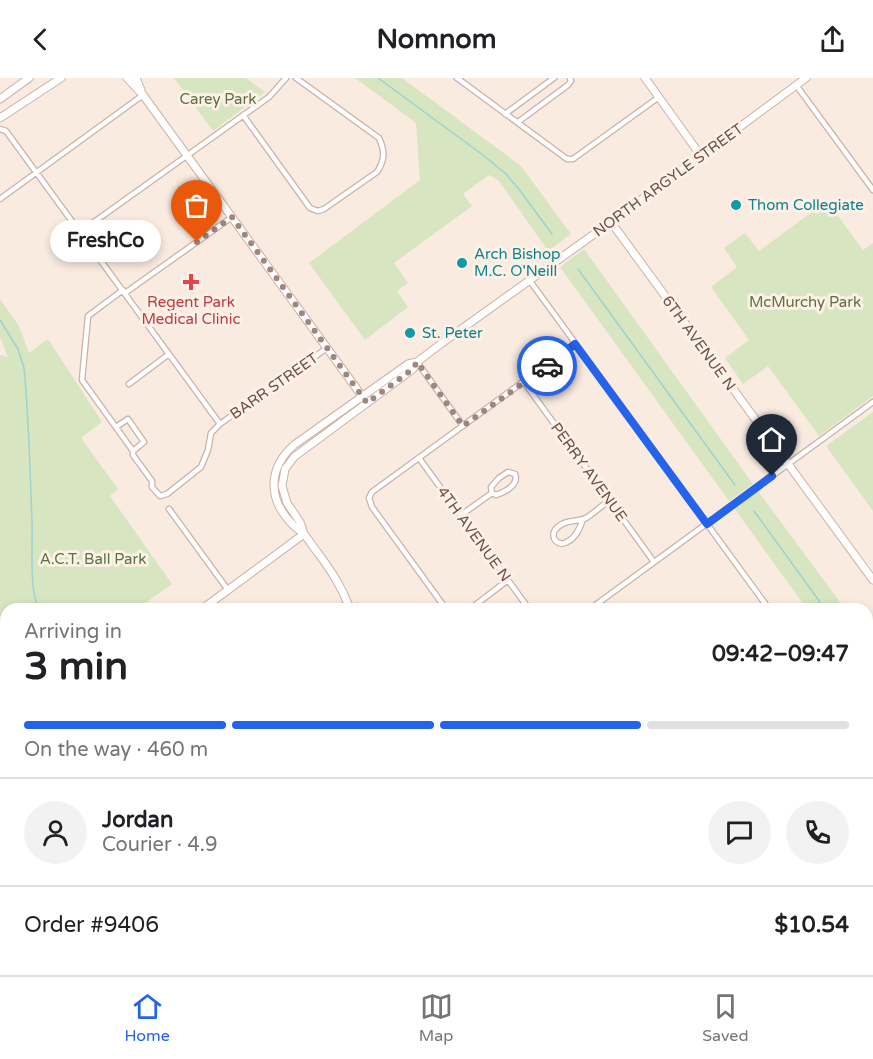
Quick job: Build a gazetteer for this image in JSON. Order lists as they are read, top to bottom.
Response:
{
  "streets": {
    "street": [
      "NORTH ARGYLE STREET",
      "6TH AVENUE N",
      "BARR STREET",
      "PERRY AVENUE",
      "4TH AVENUE N"
    ]
  },
  "crossings": [
    ["NORTH ARGYLE STREET", "6TH AVENUE N"]
  ],
  "parks": ["Carey Park", "McMurchy Park", "A.C.T. Ball Park"],
  "places": {
    "other": [
      "Thom Collegiate",
      "FreshCo",
      "Arch Bishop M.C. O'Neill",
      "St. Peter"
    ],
    "health": ["Regent Park Medical Clinic"]
  },
  "page": {
    "header": "Nomnom",
    "bubble": "FreshCo",
    "heading": ["3 min", "Arriving in", "09:42–09:47"],
    "panel": [
      "Jordan",
      "Courier · 4.9",
      "Order #9406",
      "$10.54"
    ],
    "bar": "On the way · 460 m",
    "tabs": ["Home", "Map", "Saved"]
  }
}
